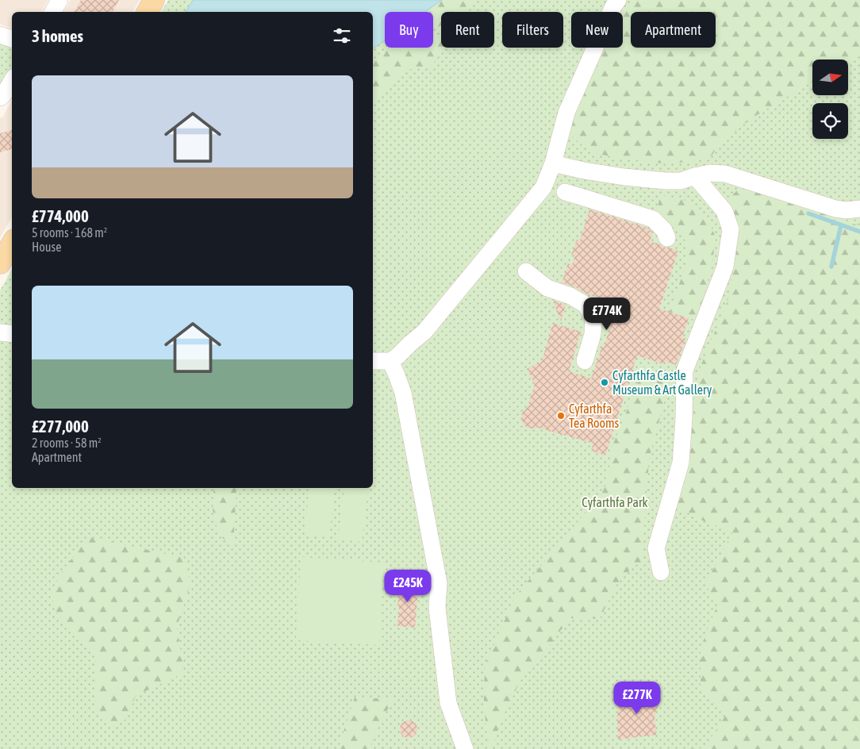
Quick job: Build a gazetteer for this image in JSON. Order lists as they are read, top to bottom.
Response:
{
  "parks": ["Cyfarthfa Park"],
  "places": ["Cyfarthfa Castle Museum & Art Gallery", "Cyfarthfa Tea Rooms"],
  "north": "right",
  "page": {
    "chip": [
      "Buy",
      "Rent",
      "Filters",
      "New",
      "Apartment"
    ],
    "heading": "3 homes",
    "list": [
      {
        "name": "£774,000",
        "note": "5 rooms · 168 m² · House"
      },
      {
        "name": "£277,000",
        "note": "2 rooms · 58 m² · Apartment"
      }
    ],
    "price": ["£774K", "£245K", "£277K"]
  }
}
